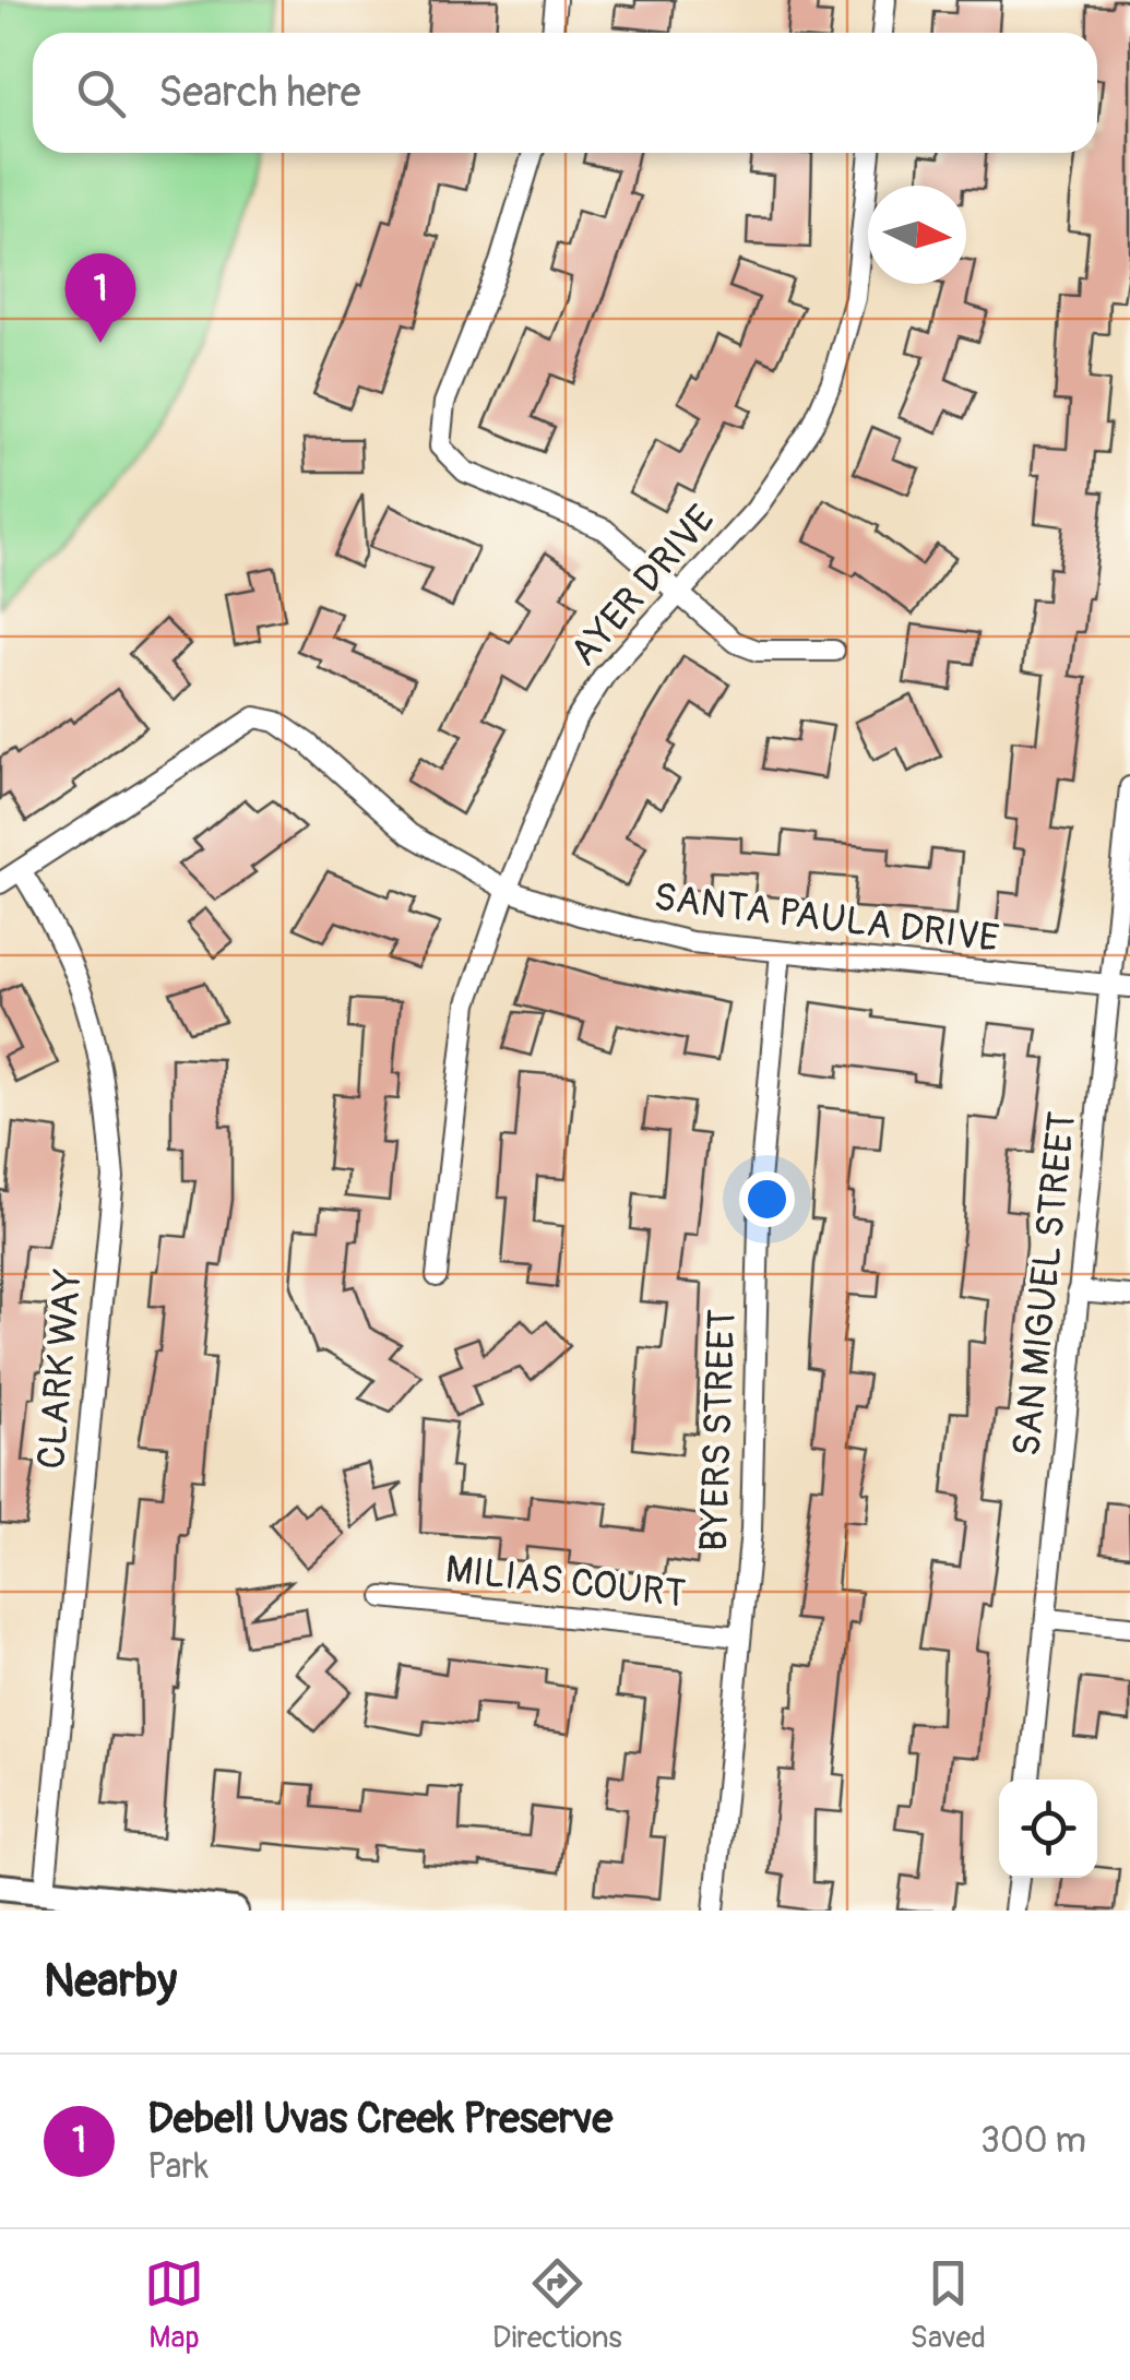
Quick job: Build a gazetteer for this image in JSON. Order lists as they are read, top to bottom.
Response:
{
  "streets": {
    "street": [
      "AYER DRIVE",
      "SANTA PAULA DRIVE",
      "SAN MIGUEL STREET",
      "CLARK WAY",
      "BYERS STREET",
      "MILIAS COURT"
    ]
  },
  "crossings": [
    ["AYER DRIVE", "SANTA PAULA DRIVE"],
    ["SANTA PAULA DRIVE", "SAN MIGUEL STREET"],
    ["SANTA PAULA DRIVE", "CLARK WAY"],
    ["SANTA PAULA DRIVE", "BYERS STREET"],
    ["BYERS STREET", "MILIAS COURT"]
  ],
  "north": "right",
  "page": {
    "search": "Search here",
    "pins": "1",
    "heading": "Nearby",
    "list": [
      {
        "mark": "1",
        "name": "Debell Uvas Creek Preserve",
        "note": "Park",
        "value": "300 m"
      }
    ],
    "nav": ["Map", "Directions", "Saved"]
  }
}
